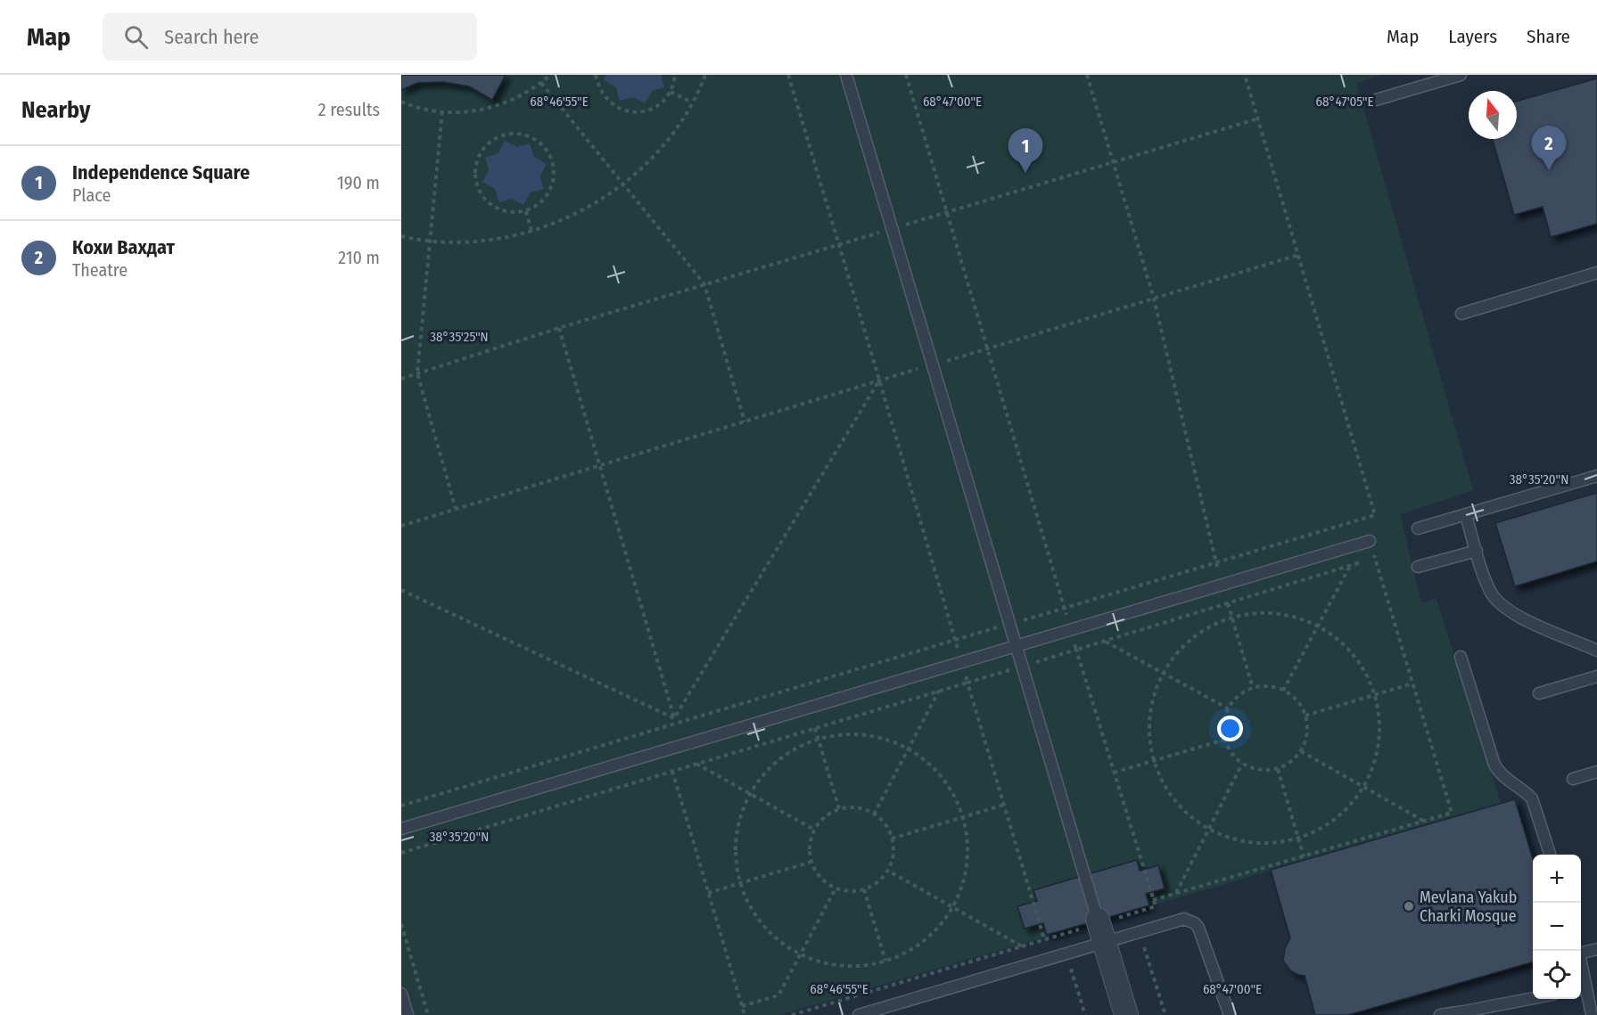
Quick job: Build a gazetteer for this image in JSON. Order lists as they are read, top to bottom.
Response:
{
  "places": ["Mevlana Yakub Charki Mosque"],
  "north": "top",
  "page": {
    "header": "Map",
    "search": "Search here",
    "nav": ["Map", "Layers", "Share"],
    "heading": ["Nearby", "2 results"],
    "pins": ["2", "1"],
    "list": [
      {
        "mark": "1",
        "name": "Independence Square",
        "note": "Place",
        "value": "190 m"
      },
      {
        "mark": "2",
        "name": "Кохи Вахдат",
        "note": "Theatre",
        "value": "210 m"
      }
    ],
    "map_buttons": ["+", "−"]
  },
  "coordinates": [
    "68°46'55\"E",
    "68°47'00\"E",
    "68°47'05\"E",
    "38°35'25\"N",
    "38°35'20\"N"
  ]
}
